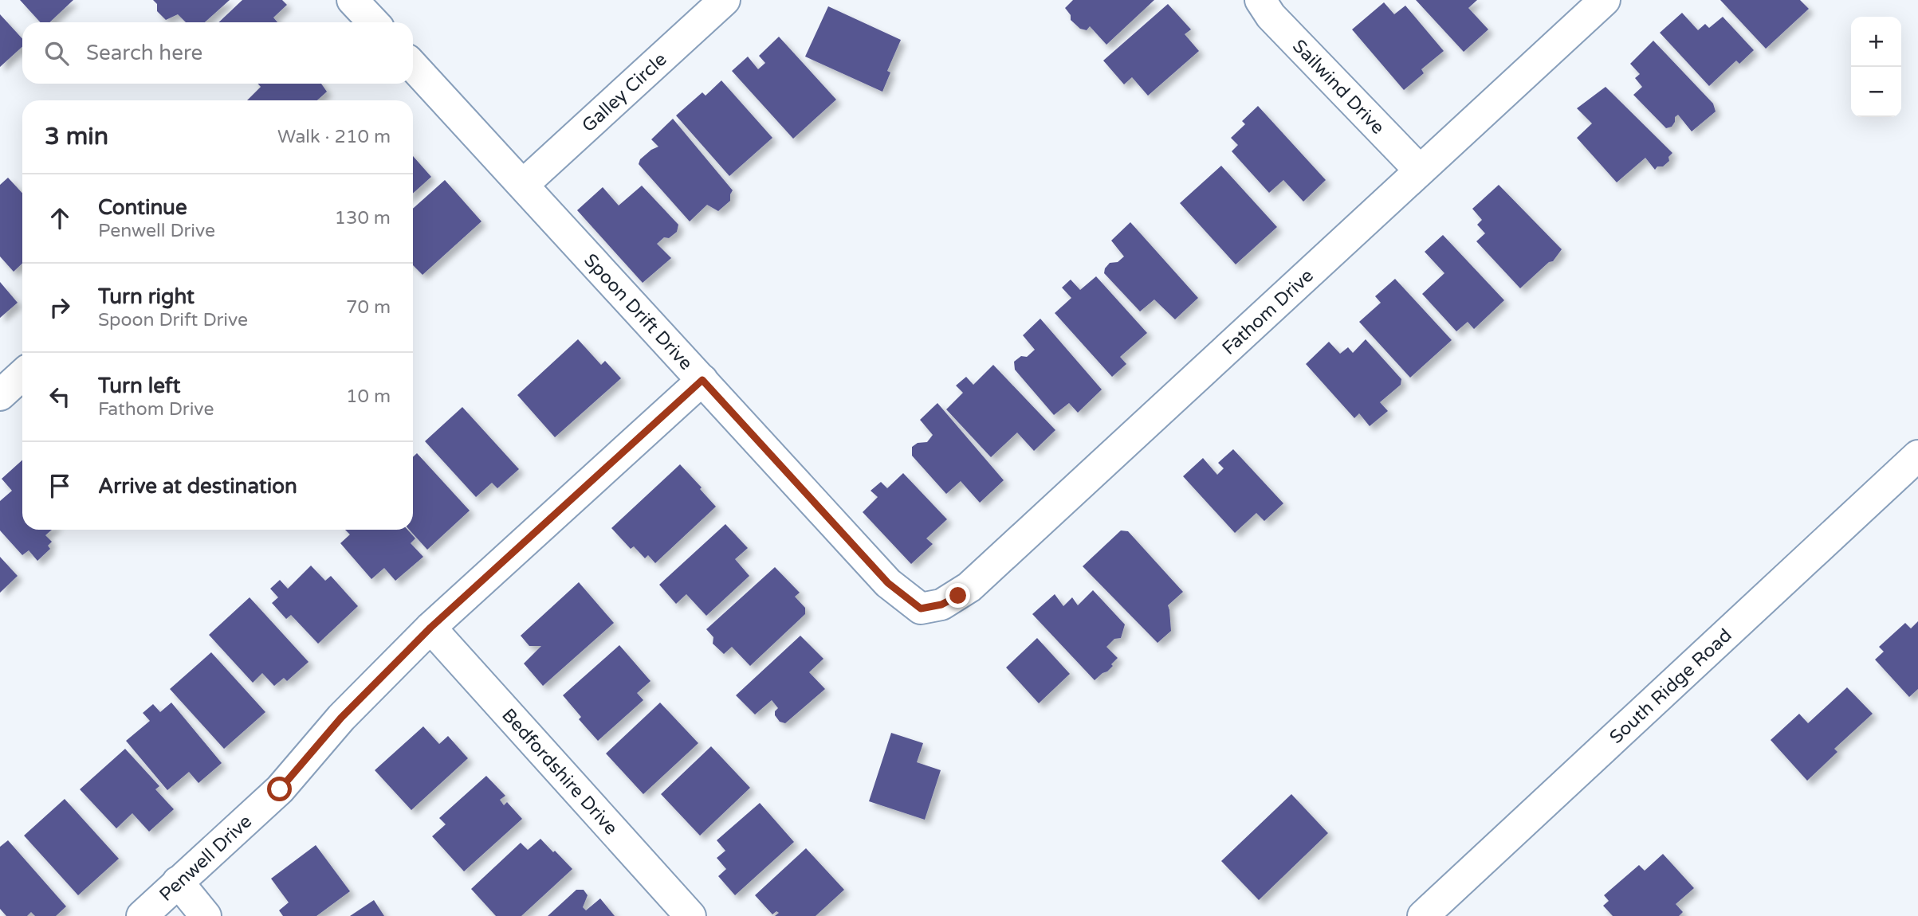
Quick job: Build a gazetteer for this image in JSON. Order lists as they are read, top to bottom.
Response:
{
  "streets": {
    "street": [
      "Sailwind Drive",
      "Galley Circle",
      "Spoon Drift Drive",
      "Fathom Drive",
      "South Ridge Road",
      "Bedfordshire Drive",
      "Penwell Drive"
    ]
  },
  "crossings": [
    ["Sailwind Drive", "Fathom Drive"],
    ["Galley Circle", "Spoon Drift Drive"],
    ["Spoon Drift Drive", "Fathom Drive"],
    ["Spoon Drift Drive", "Penwell Drive"],
    ["Bedfordshire Drive", "Penwell Drive"]
  ],
  "page": {
    "map_buttons": ["+", "−"],
    "search": "Search here",
    "heading": ["3 min", "Walk · 210 m"],
    "list": [
      ["Continue", "Penwell Drive", "130 m"],
      ["Turn right", "Spoon Drift Drive", "70 m"],
      ["Turn left", "Fathom Drive", "10 m"],
      "Arrive at destination"
    ]
  }
}
